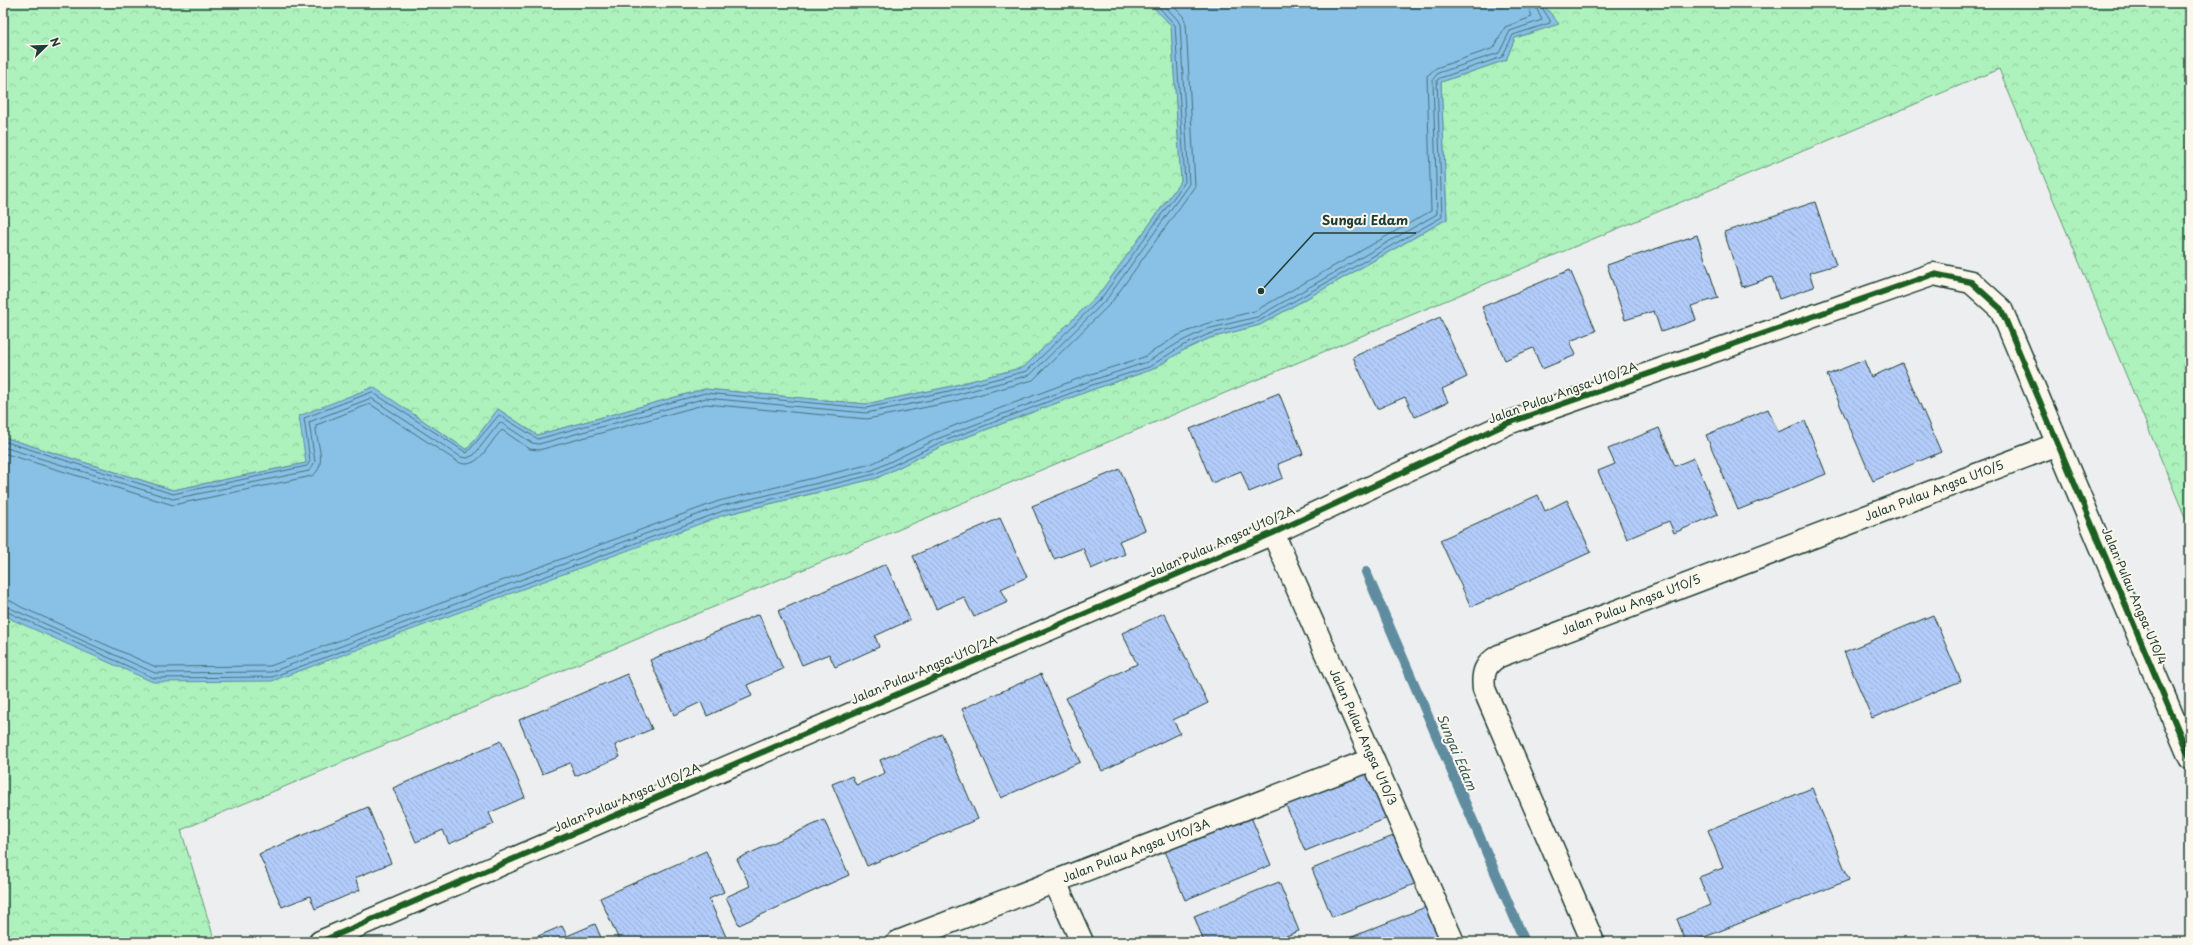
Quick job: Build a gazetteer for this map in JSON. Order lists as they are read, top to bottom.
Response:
{
  "streets": {
    "street": [
      "Jalan Pulau Angsa U10/2A",
      "Jalan Pulau Angsa U10/5",
      "Jalan Pulau Angsa U10/4",
      "Jalan Pulau Angsa U10/3",
      "Jalan Pulau Angsa U10/3A"
    ]
  },
  "crossings": [
    ["Jalan Pulau Angsa U10/2A", "Jalan Pulau Angsa U10/5"],
    ["Jalan Pulau Angsa U10/2A", "Jalan Pulau Angsa U10/4"],
    ["Jalan Pulau Angsa U10/2A", "Jalan Pulau Angsa U10/3"],
    ["Jalan Pulau Angsa U10/5", "Jalan Pulau Angsa U10/4"],
    ["Jalan Pulau Angsa U10/3", "Jalan Pulau Angsa U10/3A"]
  ],
  "water": ["Sungai Edam"],
  "places": ["Sungai Edam"],
  "north": "top right"
}
